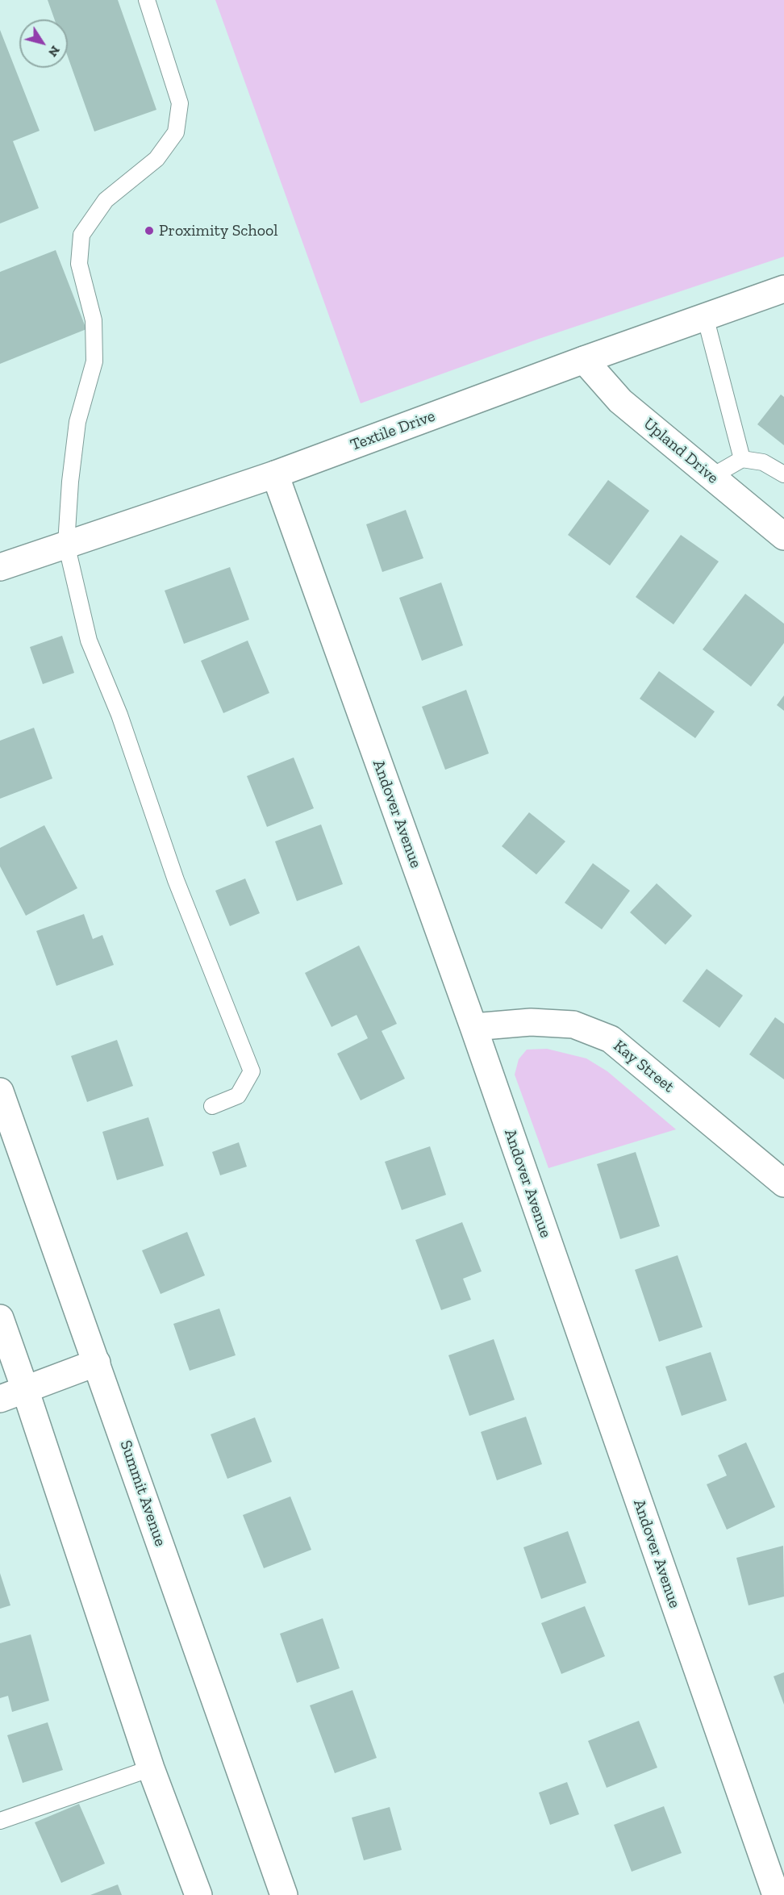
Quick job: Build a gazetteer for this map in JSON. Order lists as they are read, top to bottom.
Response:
{
  "streets": {
    "street": [
      "Textile Drive",
      "Upland Drive",
      "Andover Avenue",
      "Kay Street",
      "Summit Avenue"
    ]
  },
  "crossings": [
    ["Textile Drive", "Upland Drive"],
    ["Textile Drive", "Andover Avenue"],
    ["Andover Avenue", "Kay Street"]
  ],
  "places": ["Proximity School"],
  "north": "bottom right"
}
